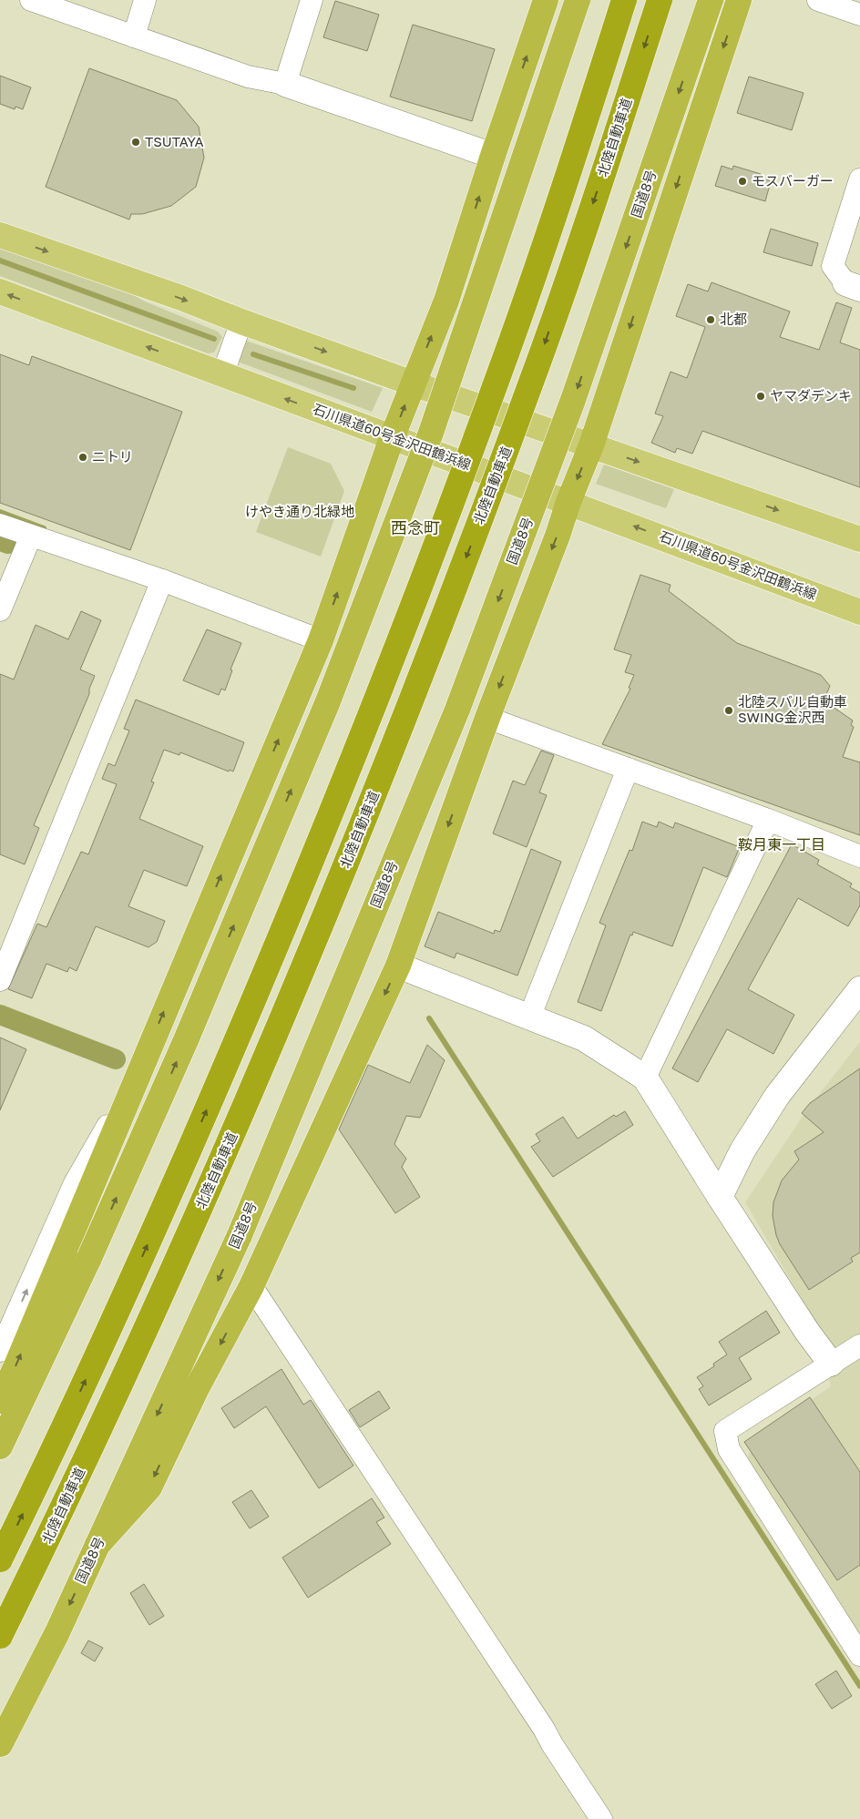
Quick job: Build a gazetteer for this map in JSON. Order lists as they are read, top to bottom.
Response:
{
  "streets": {
    "highway": ["北陸自動車道", "国道8号"],
    "main road": ["石川県道60号金沢田鶴浜線"]
  },
  "districts": ["西念町", "鞍月東一丁目"],
  "parks": ["けやき通り北緑地"],
  "places": [
    "TSUTAYA",
    "モスバーガー",
    "北都",
    "ヤマダデンキ",
    "ニトリ",
    "北陸スバル自動車 SWING金沢西"
  ]
}
